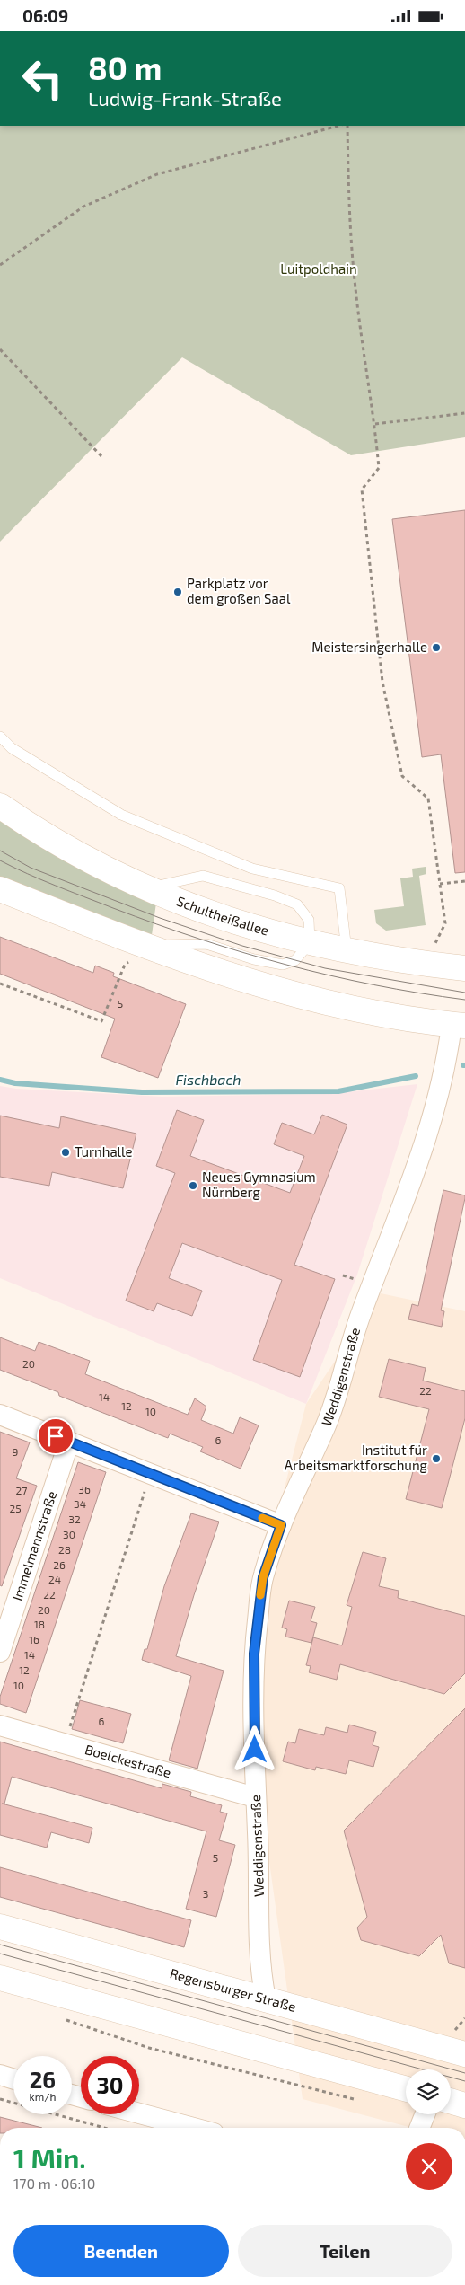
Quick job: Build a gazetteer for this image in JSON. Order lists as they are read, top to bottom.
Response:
{
  "streets": {
    "main road": ["Schultheißallee", "Regensburger Straße"],
    "street": ["Weddigenstraße", "Immelmannstraße", "Boelckestraße"]
  },
  "crossings": [
    ["Weddigenstraße", "Boelckestraße"],
    ["Weddigenstraße", "Regensburger Straße"]
  ],
  "water": ["Fischbach"],
  "parks": ["Luitpoldhain"],
  "places": [
    "Parkplatz vor dem großen Saal",
    "Meistersingerhalle",
    "Turnhalle",
    "Neues Gymnasium Nürnberg",
    "Institut für Arbeitsmarktforschung"
  ],
  "house_numbers": [
    "5",
    "20",
    "22",
    "14",
    "12",
    "10",
    "6",
    "9",
    "36",
    "27",
    "34",
    "25",
    "32",
    "30",
    "28",
    "26",
    "24",
    "22",
    "20",
    "18",
    "16",
    "14",
    "12",
    "10",
    "6",
    "5",
    "3"
  ],
  "page": {
    "status": "06:09",
    "turn": ["80 m", "Ludwig-Frank-Straße"],
    "speed": "26 km/h",
    "limit": "30",
    "heading": ["1 Min.", "170 m · 06:10"],
    "buttons": ["Beenden", "Teilen"]
  }
}
